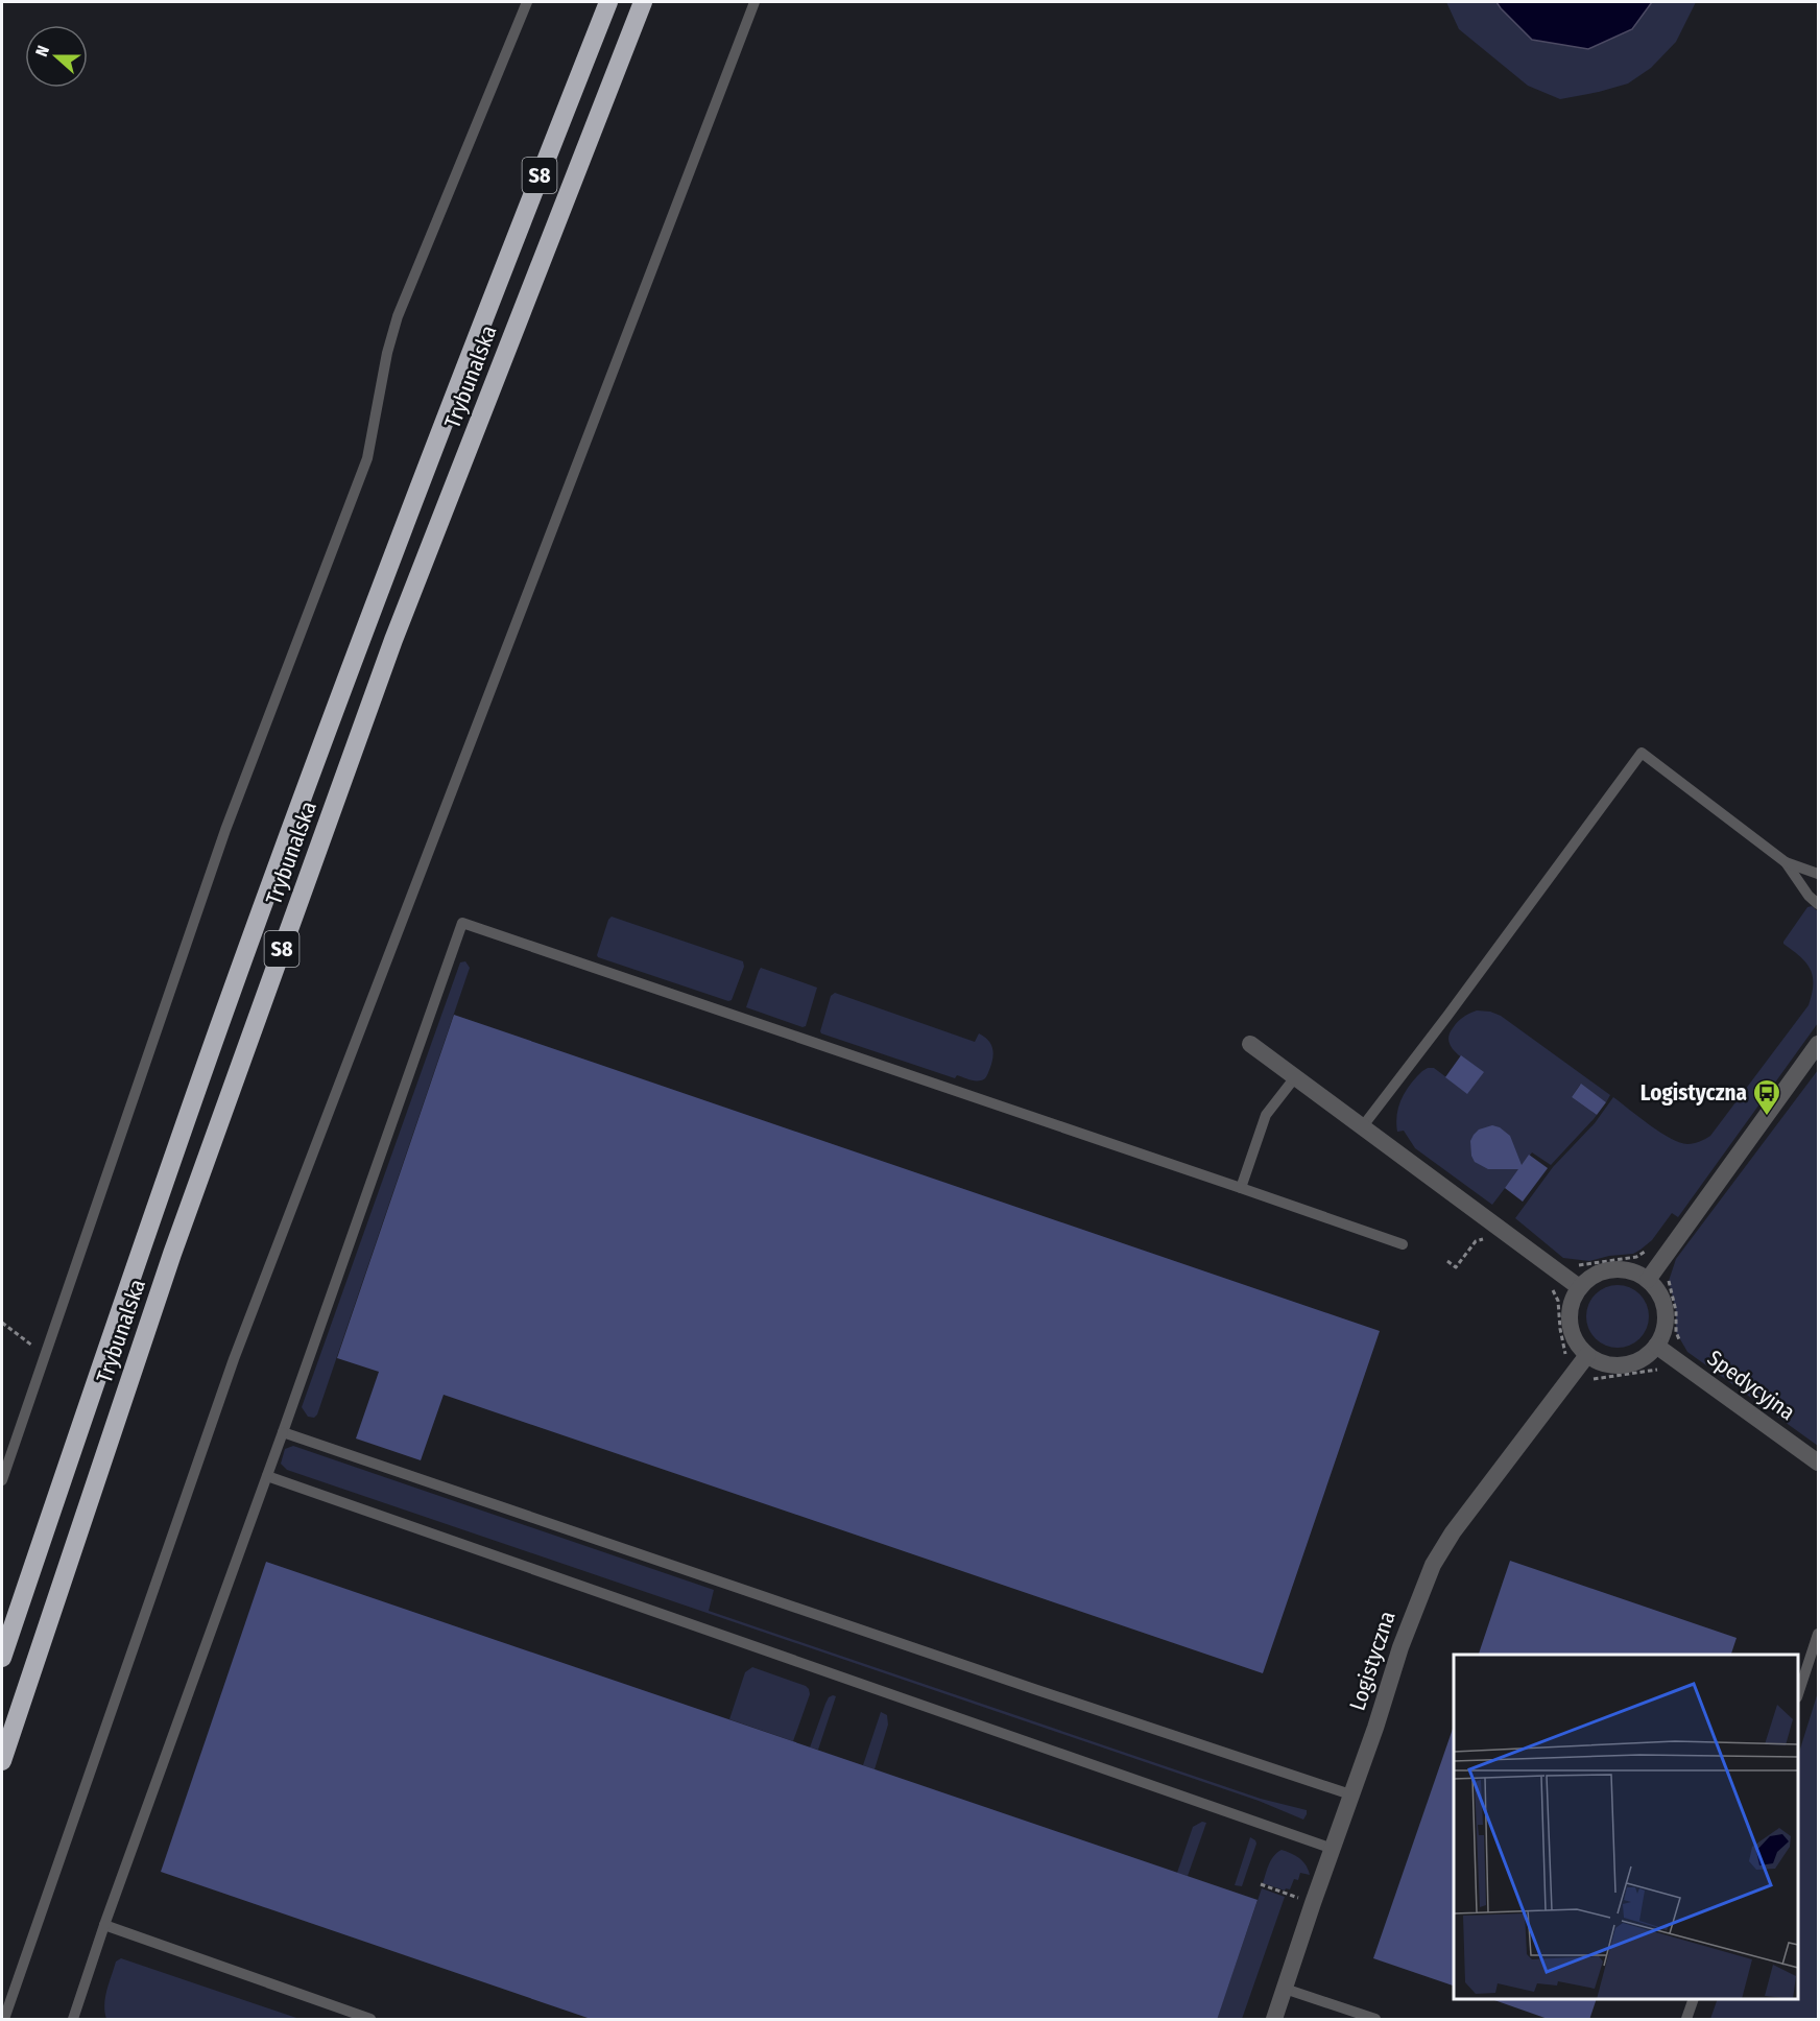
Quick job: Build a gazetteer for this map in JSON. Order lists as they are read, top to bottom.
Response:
{
  "streets": {
    "highway": ["S8", "Trybunalska"],
    "street": ["Spedycyjna", "Logistyczna"]
  },
  "crossings": [
    ["Spedycyjna", "Logistyczna"]
  ],
  "places": {
    "bus stop": ["Logistyczna"]
  },
  "north": "left"
}
